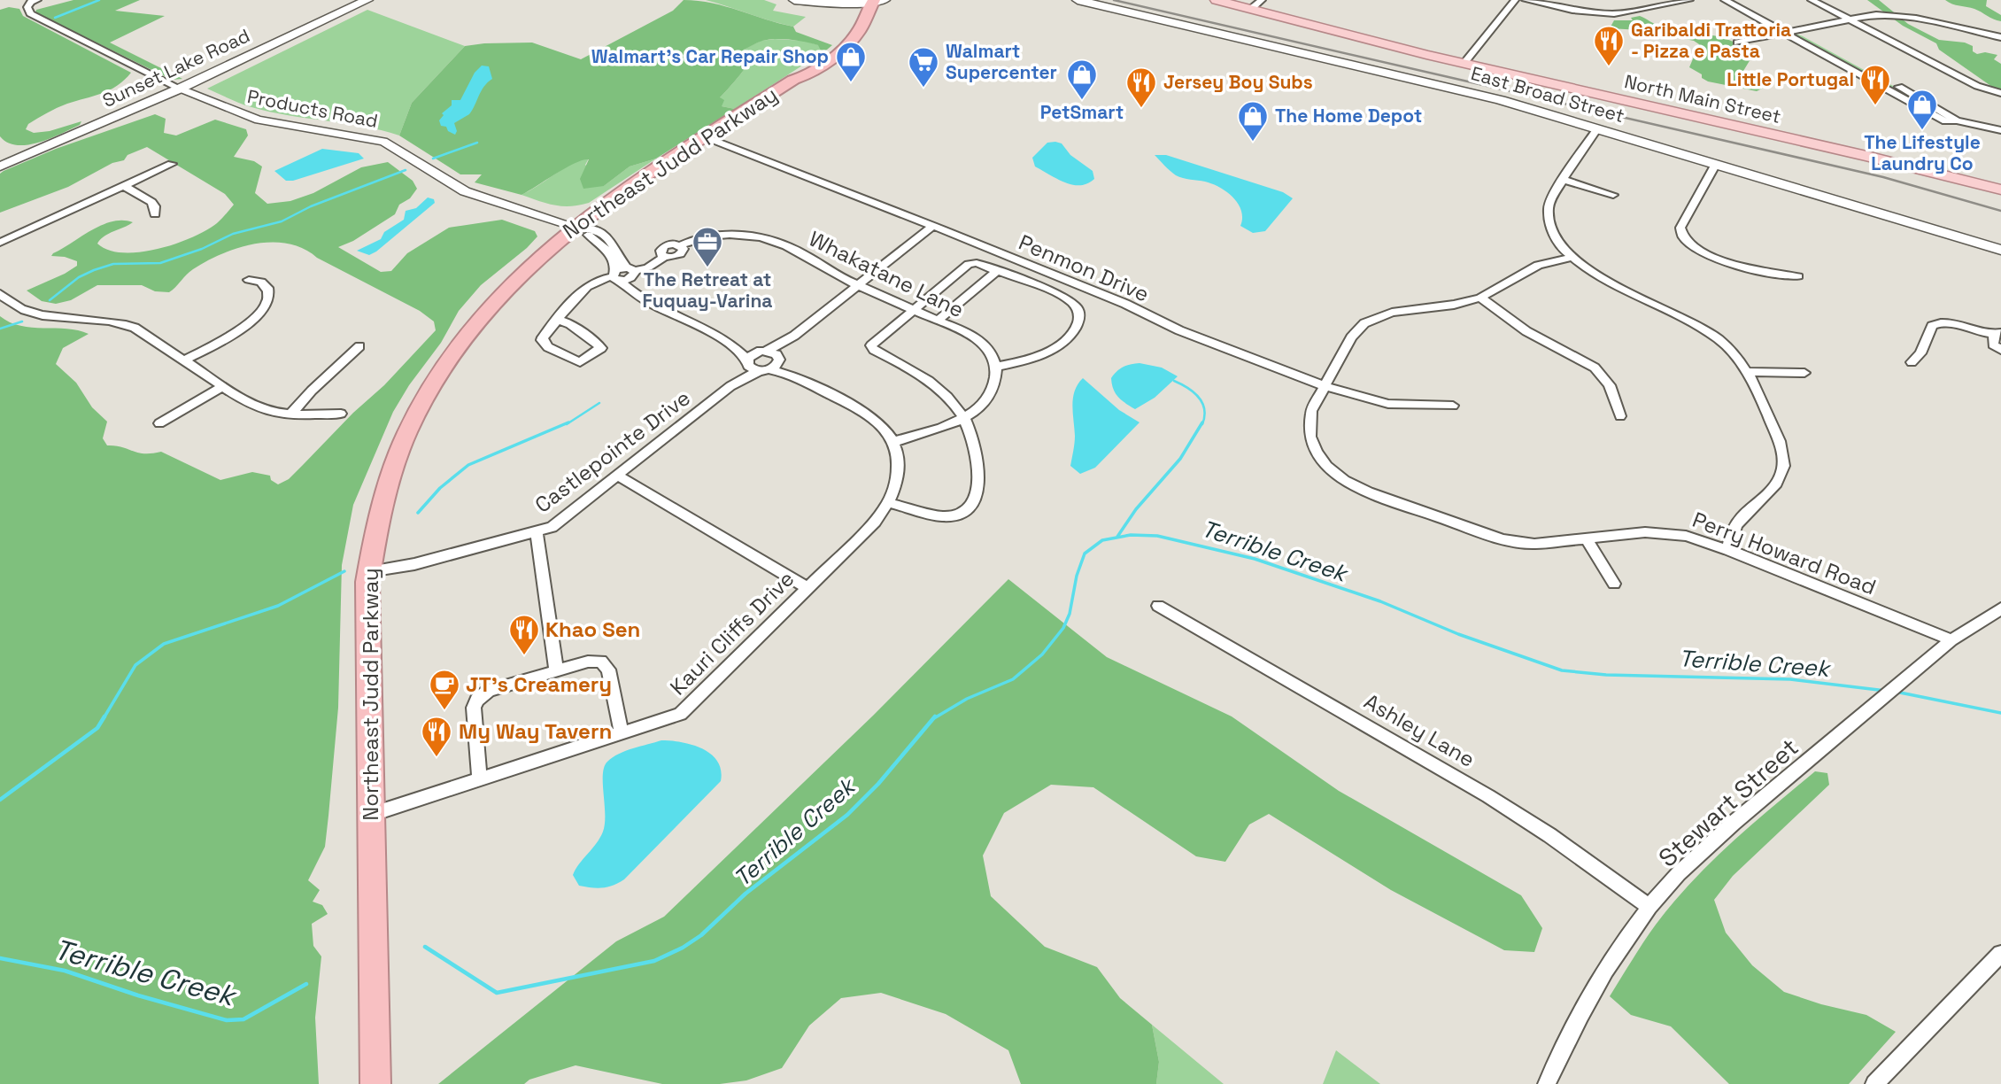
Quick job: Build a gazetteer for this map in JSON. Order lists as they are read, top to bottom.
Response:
{
  "streets": {
    "highway": ["Northeast Judd Parkway"],
    "main road": ["Sunset Lake Road", "East Broad Street", "North Main Street"],
    "street": [
      "Products Road",
      "Penmon Drive",
      "Whakatane Lane",
      "Castlepointe Drive",
      "Perry Howard Road",
      "Kauri Cliffs Drive",
      "Ashley Lane",
      "Stewart Street"
    ]
  },
  "crossings": [
    ["Sunset Lake Road", "Products Road"],
    ["Products Road", "Northeast Judd Parkway"],
    ["Northeast Judd Parkway", "Penmon Drive"],
    ["Northeast Judd Parkway", "Castlepointe Drive"],
    ["Northeast Judd Parkway", "Kauri Cliffs Drive"],
    ["Penmon Drive", "Perry Howard Road"],
    ["Perry Howard Road", "Stewart Street"],
    ["Ashley Lane", "Stewart Street"]
  ],
  "water": ["Terrible Creek"],
  "places": {
    "restaurant": [
      "Garibaldi Trattoria - Pizza e Pasta",
      "Little Portugal",
      "Jersey Boy Subs",
      "Khao Sen",
      "My Way Tavern"
    ],
    "shop": [
      "Walmart's Car Repair Shop",
      "PetSmart",
      "The Lifestyle Laundry Co",
      "The Home Depot"
    ],
    "supermarket": ["Walmart Supercenter"],
    "office": ["The Retreat at Fuquay-Varina"],
    "cafe": ["JT's Creamery"]
  }
}
